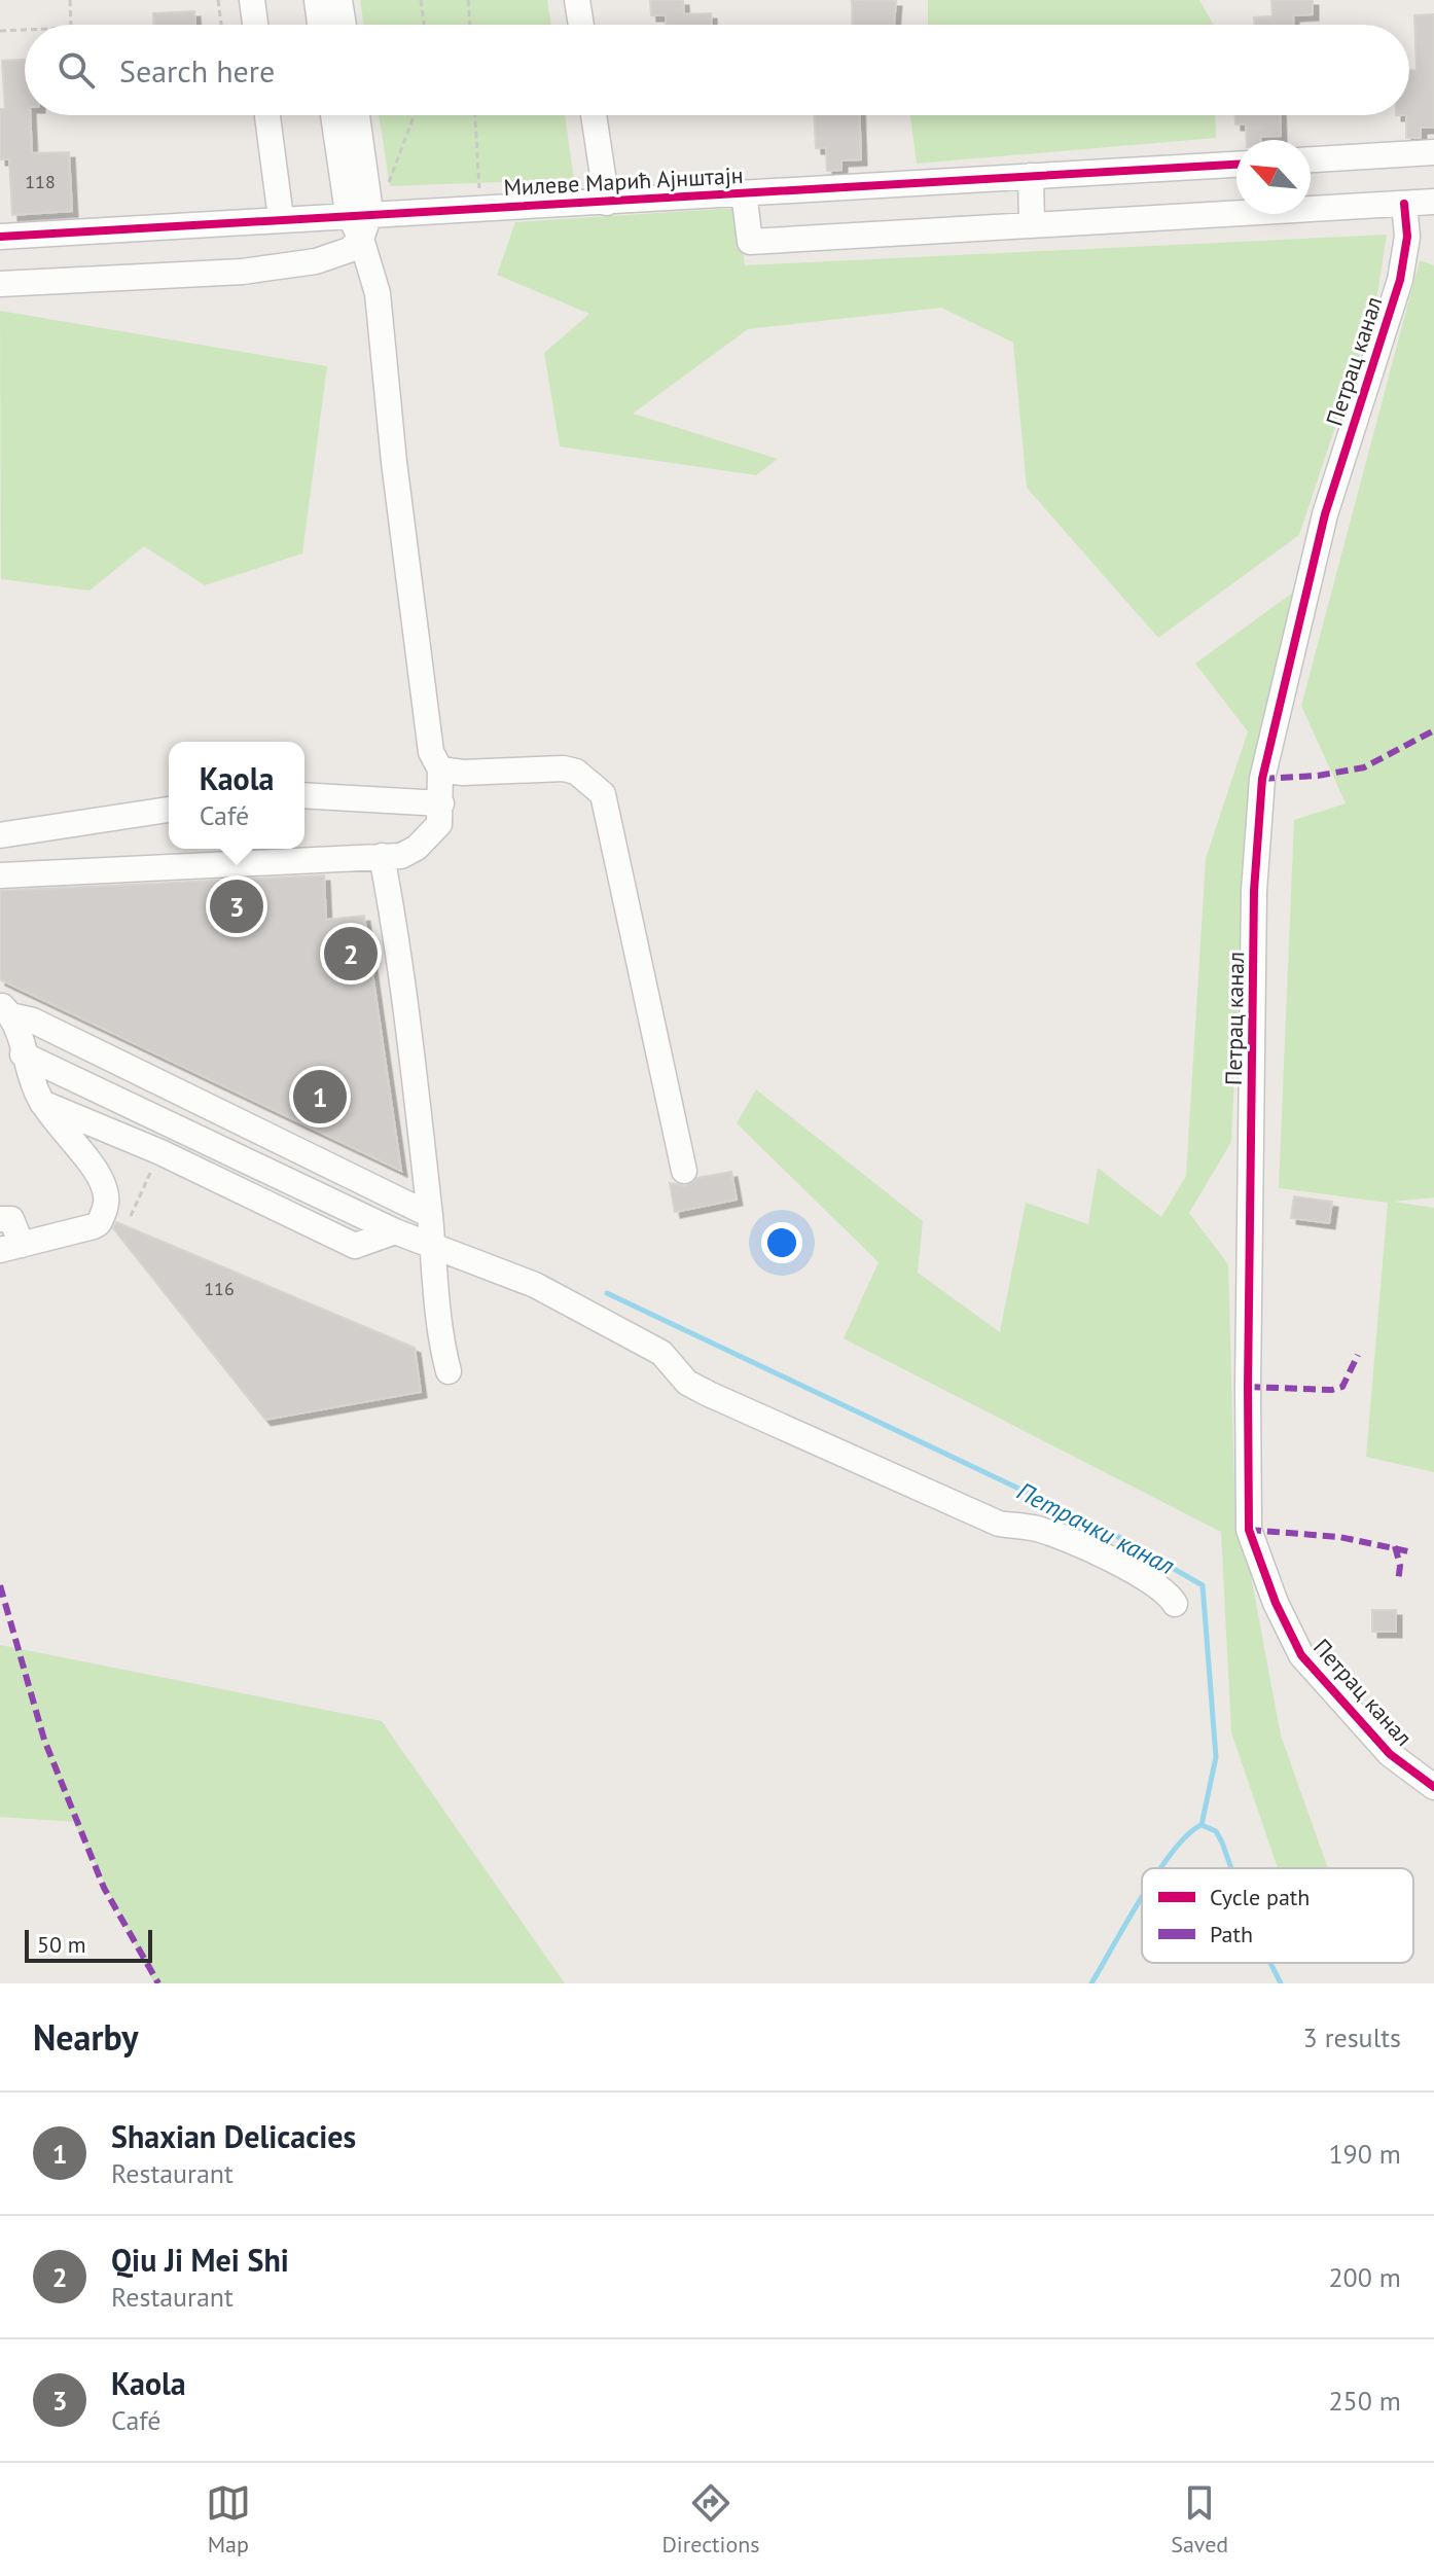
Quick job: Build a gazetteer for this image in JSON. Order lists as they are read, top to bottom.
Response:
{
  "streets": {
    "street": ["Милеве Марић Ајнштајн", "Петрац канал"]
  },
  "water": ["Петрачки канал"],
  "house_numbers": ["118", "116"],
  "legend": ["Cycle path", "Path"],
  "scale_bar": "50 m",
  "north": "top left",
  "page": {
    "search": "Search here",
    "popup": ["Kaola", "Café"],
    "pins": ["3", "2", "1"],
    "scale": "50 m",
    "heading": ["Nearby", "3 results"],
    "list": [
      {
        "mark": "1",
        "name": "Shaxian Delicacies",
        "note": "Restaurant",
        "value": "190 m"
      },
      {
        "mark": "2",
        "name": "Qiu Ji Mei Shi",
        "note": "Restaurant",
        "value": "200 m"
      },
      {
        "mark": "3",
        "name": "Kaola",
        "note": "Café",
        "value": "250 m"
      }
    ],
    "nav": ["Map", "Directions", "Saved"]
  }
}
